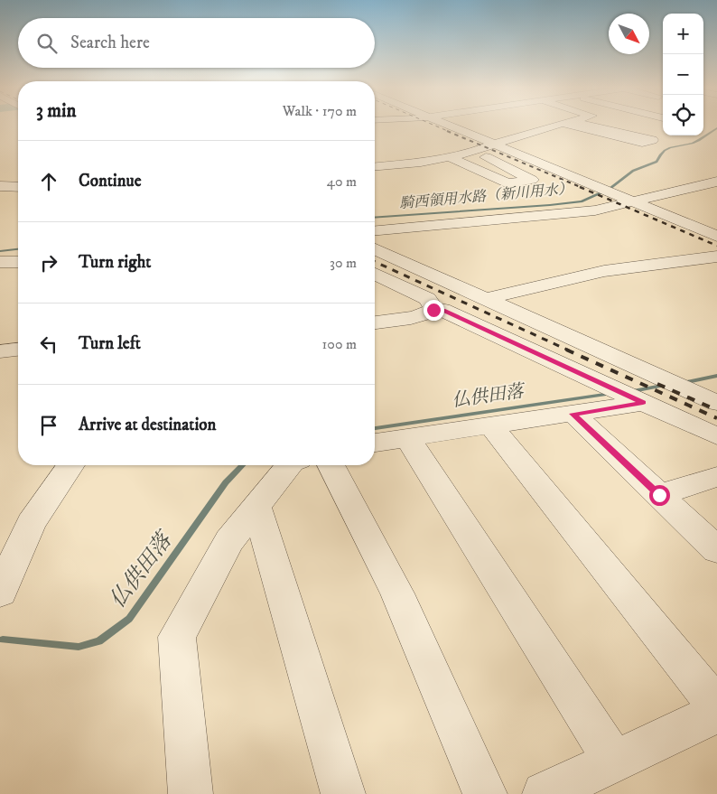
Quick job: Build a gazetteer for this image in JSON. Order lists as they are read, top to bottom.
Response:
{
  "water": ["騎西領用水路（新川用水）", "仏供田落"],
  "north": "bottom right",
  "page": {
    "map_buttons": ["+", "−"],
    "search": "Search here",
    "heading": ["3 min", "Walk · 170 m"],
    "list": [
      ["Continue", "40 m"],
      ["Turn right", "30 m"],
      ["Turn left", "100 m"],
      "Arrive at destination"
    ]
  }
}
